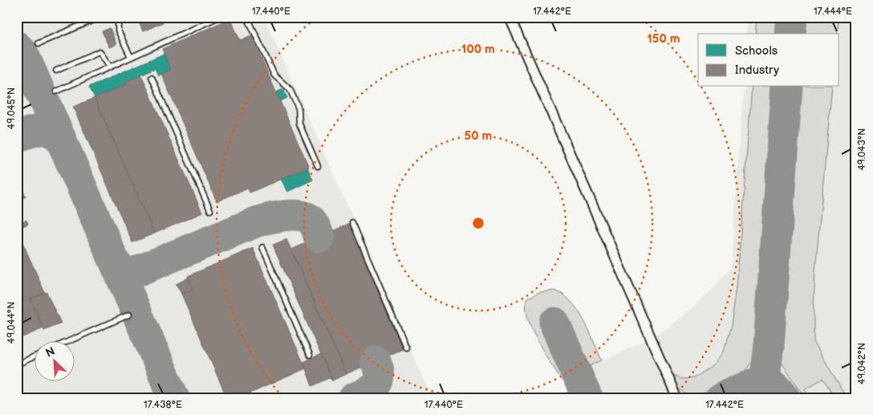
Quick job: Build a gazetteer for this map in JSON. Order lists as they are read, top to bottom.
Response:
{
  "legend": ["Schools", "Industry"],
  "north": "top left",
  "coordinates": [
    "17.440°E",
    "17.442°E",
    "17.444°E",
    "49.045°N",
    "49.043°N",
    "49.044°N",
    "49.042°N",
    "17.438°E"
  ],
  "rings": ["150 m", "100 m", "50 m"]
}
